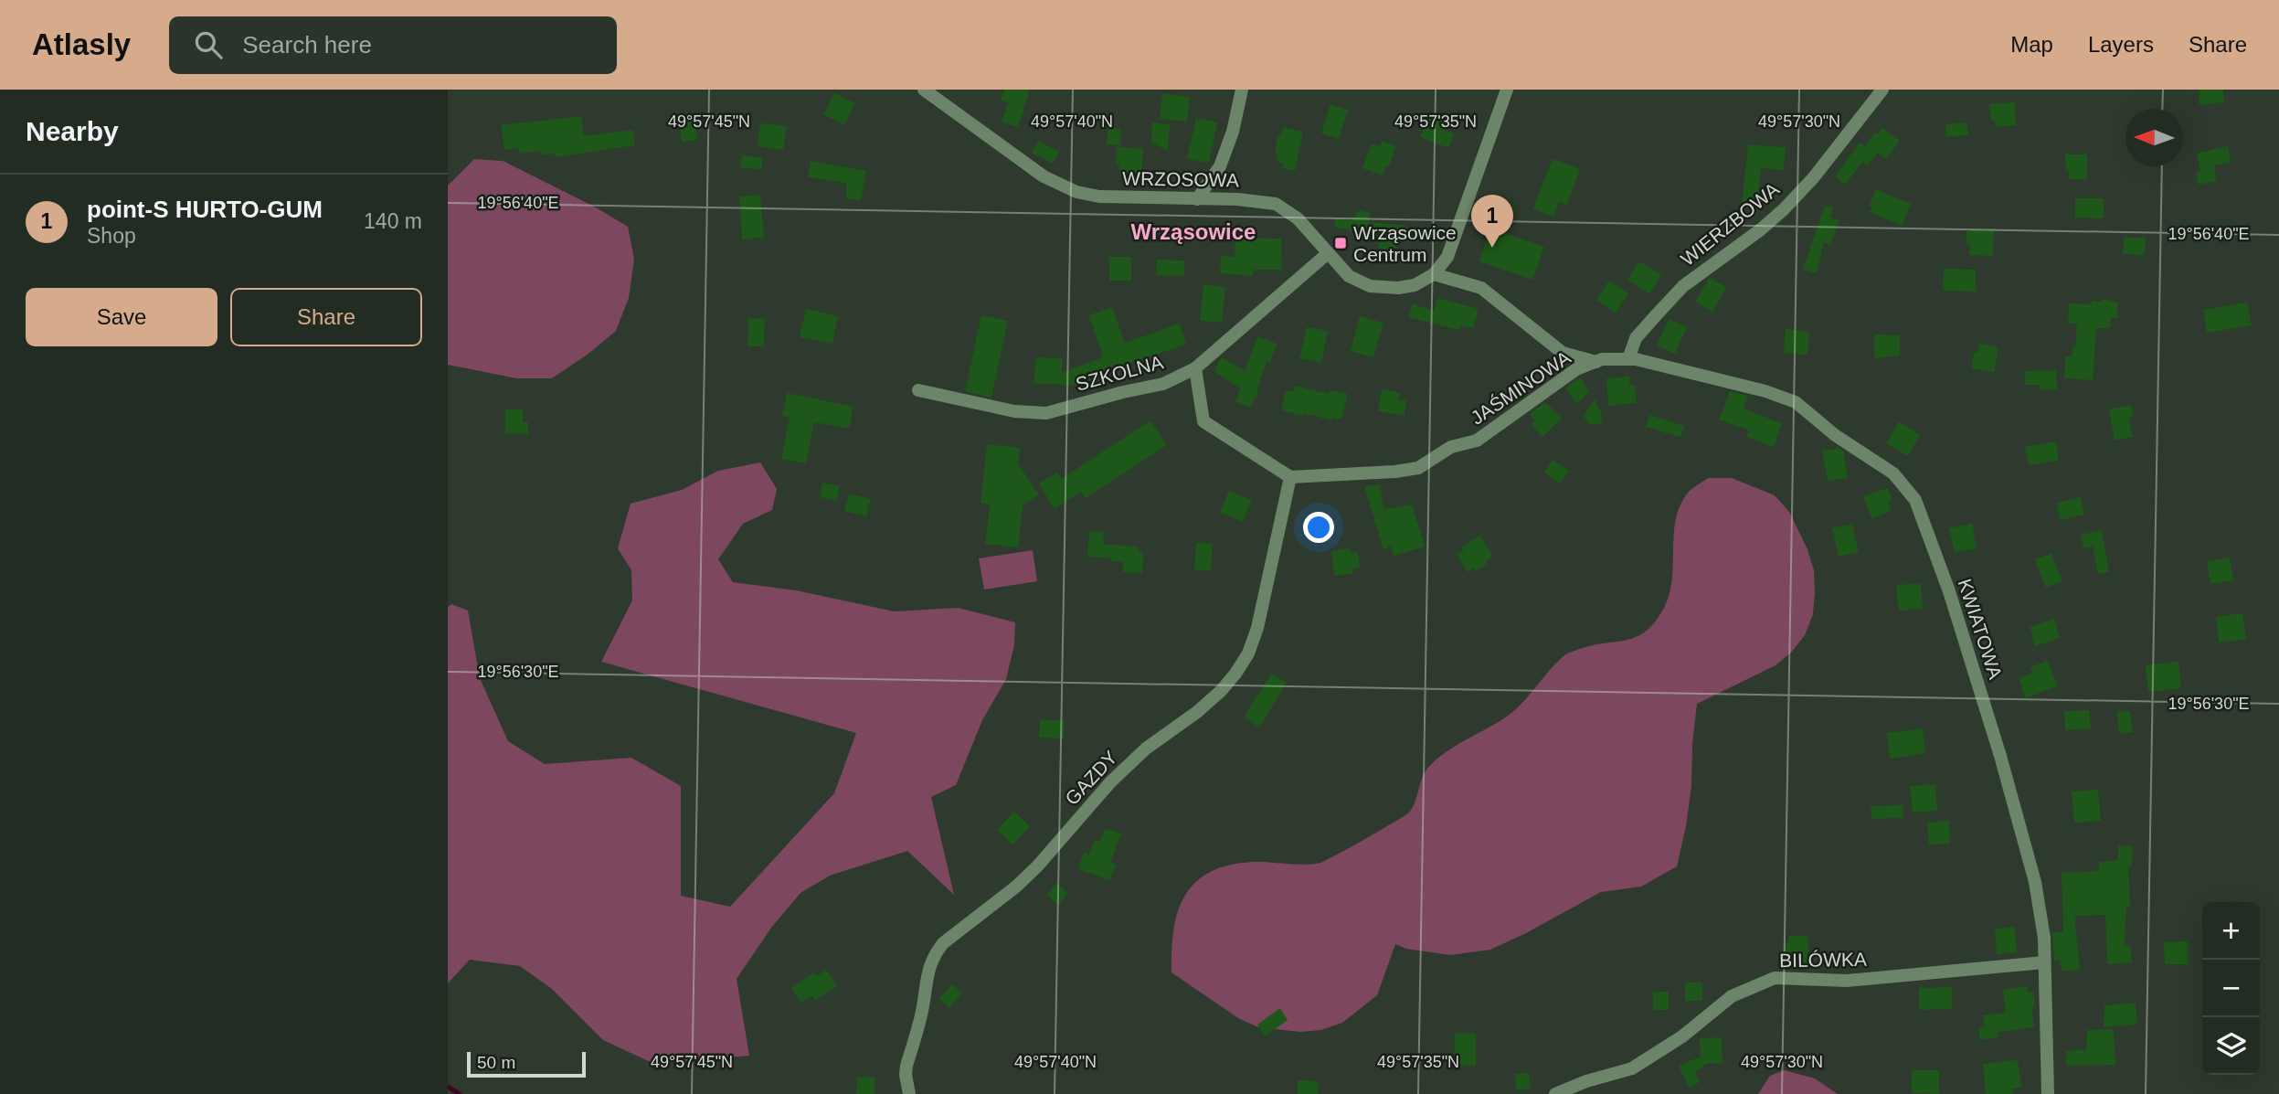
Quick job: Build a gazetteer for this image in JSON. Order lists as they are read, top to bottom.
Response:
{
  "streets": {
    "street": [
      "WRZOSOWA",
      "WIERZBOWA",
      "SZKOLNA",
      "JAŚMINOWA",
      "KWIATOWA",
      "GAZDY",
      "BILÓWKA"
    ]
  },
  "crossings": [
    ["WRZOSOWA", "SZKOLNA"],
    ["WIERZBOWA", "JAŚMINOWA"],
    ["WIERZBOWA", "KWIATOWA"],
    ["JAŚMINOWA", "KWIATOWA"],
    ["JAŚMINOWA", "GAZDY"],
    ["KWIATOWA", "BILÓWKA"]
  ],
  "districts": ["Wrząsowice"],
  "places": {
    "transit": ["Wrząsowice Centrum"]
  },
  "scale_bar": "50 m",
  "north": "left",
  "page": {
    "header": "Atlasly",
    "search": "Search here",
    "nav": ["Map", "Layers", "Share"],
    "heading": "Nearby",
    "list": [
      {
        "mark": "1",
        "name": "point-S HURTO-GUM",
        "note": "Shop",
        "value": "140 m"
      }
    ],
    "pins": "1",
    "buttons": ["Save", "Share"],
    "map_buttons": ["+", "−"],
    "scale": "50 m"
  },
  "coordinates": [
    "49°57'45\"N",
    "49°57'40\"N",
    "49°57'35\"N",
    "49°57'30\"N",
    "19°56'40\"E",
    "19°56'30\"E"
  ]
}
